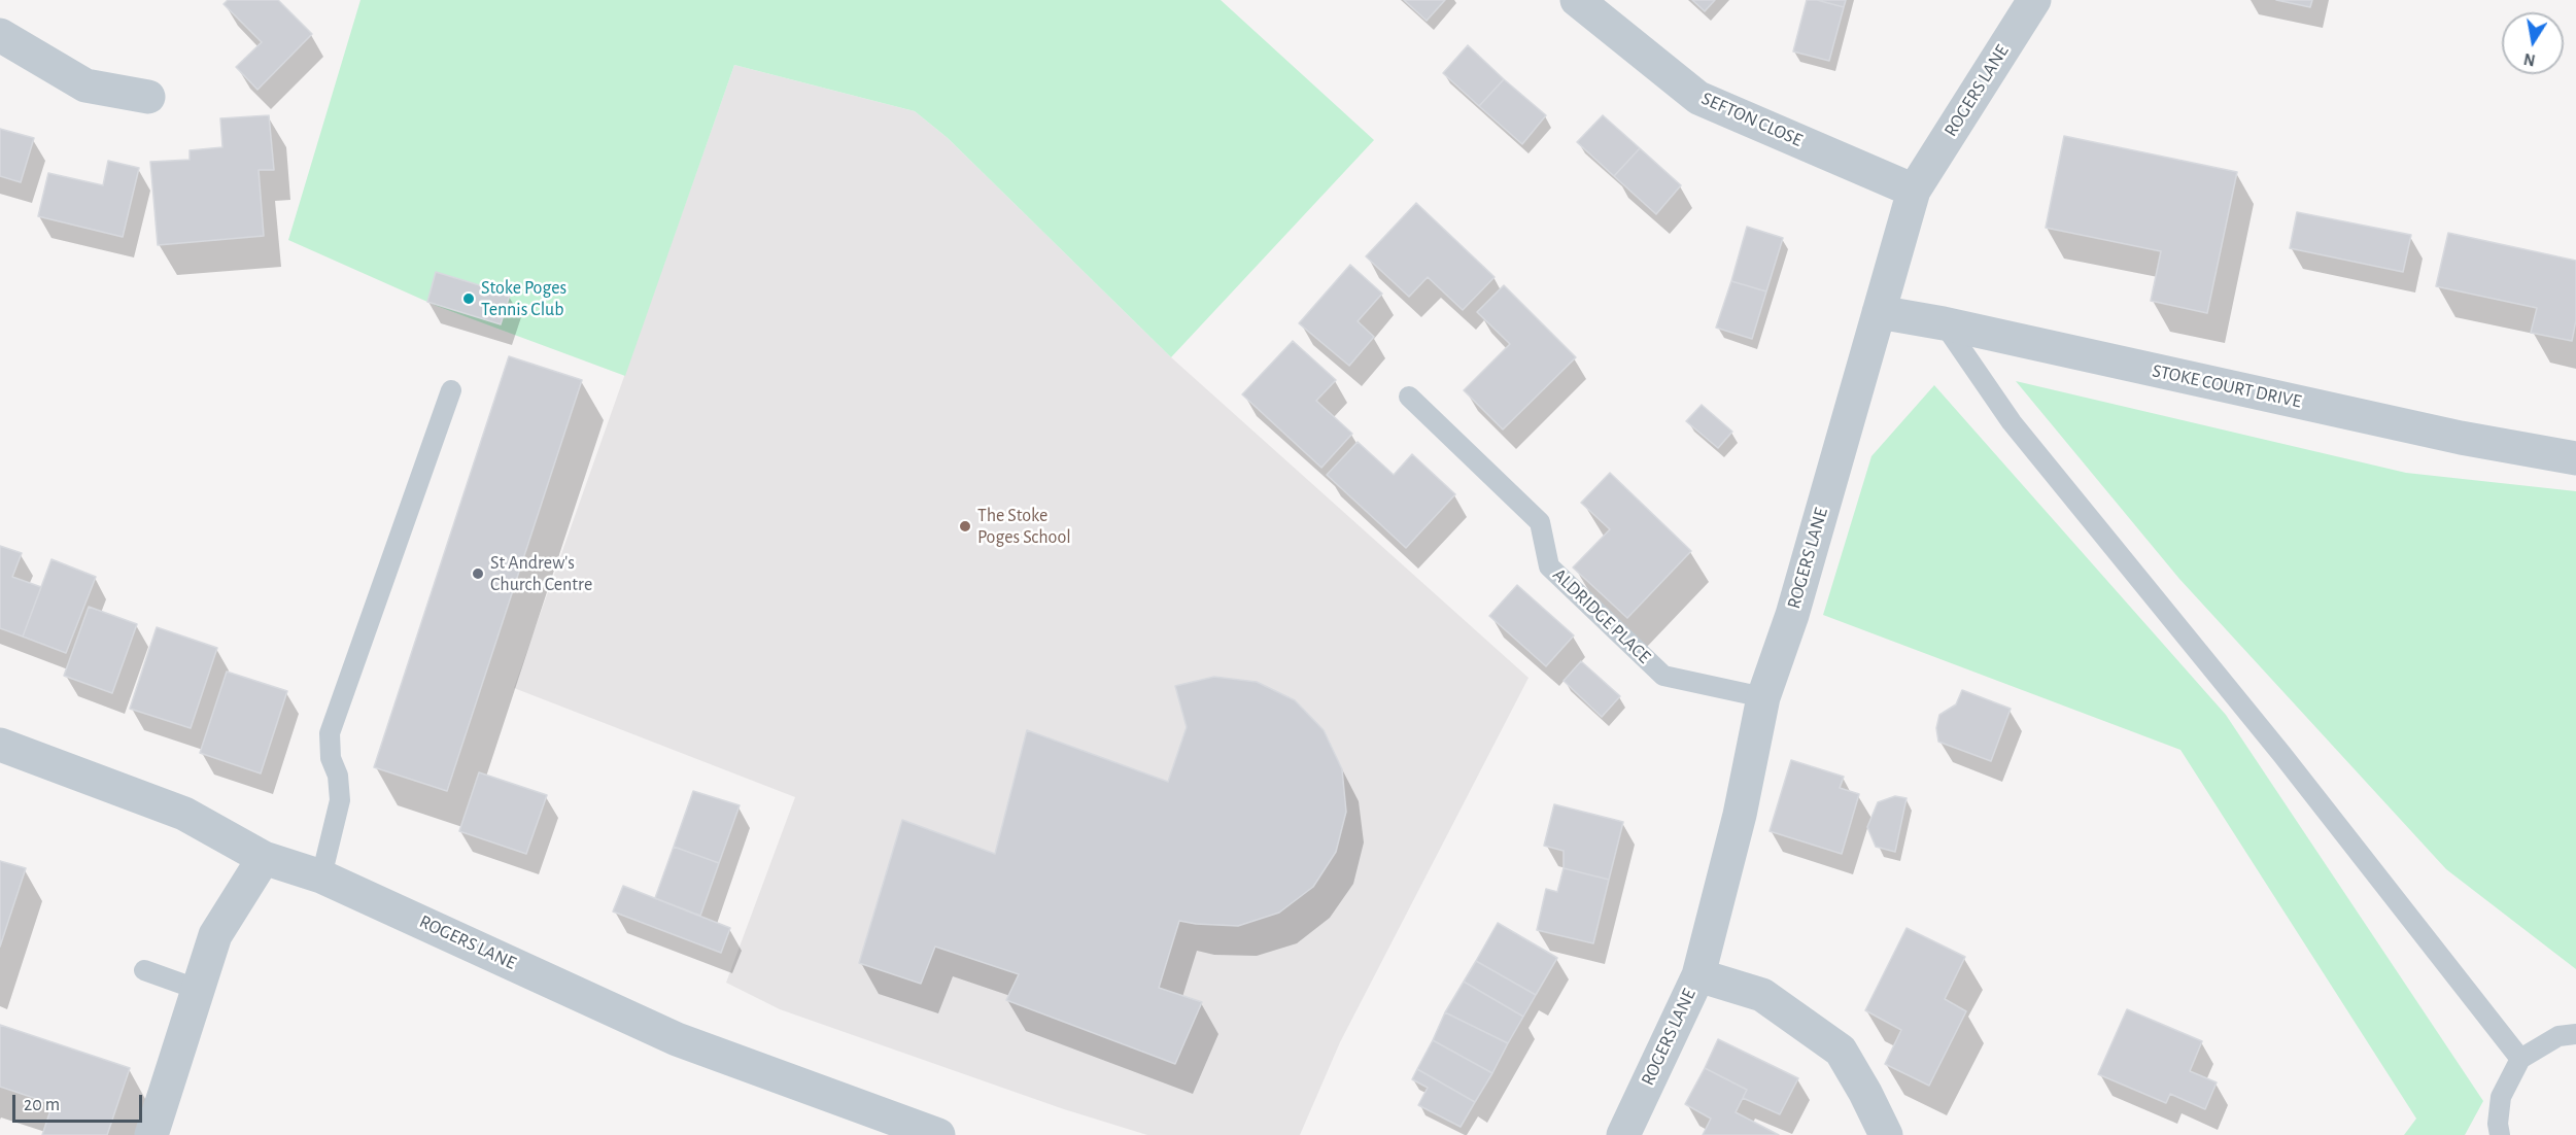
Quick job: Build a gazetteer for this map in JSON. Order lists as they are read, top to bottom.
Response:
{
  "streets": {
    "street": ["ROGERS LANE", "SEFTON CLOSE", "STOKE COURT DRIVE"],
    "lane": ["ALDRIDGE PLACE"]
  },
  "crossings": [
    ["ROGERS LANE", "SEFTON CLOSE"],
    ["ROGERS LANE", "STOKE COURT DRIVE"],
    ["ROGERS LANE", "ALDRIDGE PLACE"]
  ],
  "places": ["Stoke Poges Tennis Club", "The Stoke Poges School", "St Andrew's Church Centre"],
  "scale_bar": "20 m",
  "north": "bottom"
}
